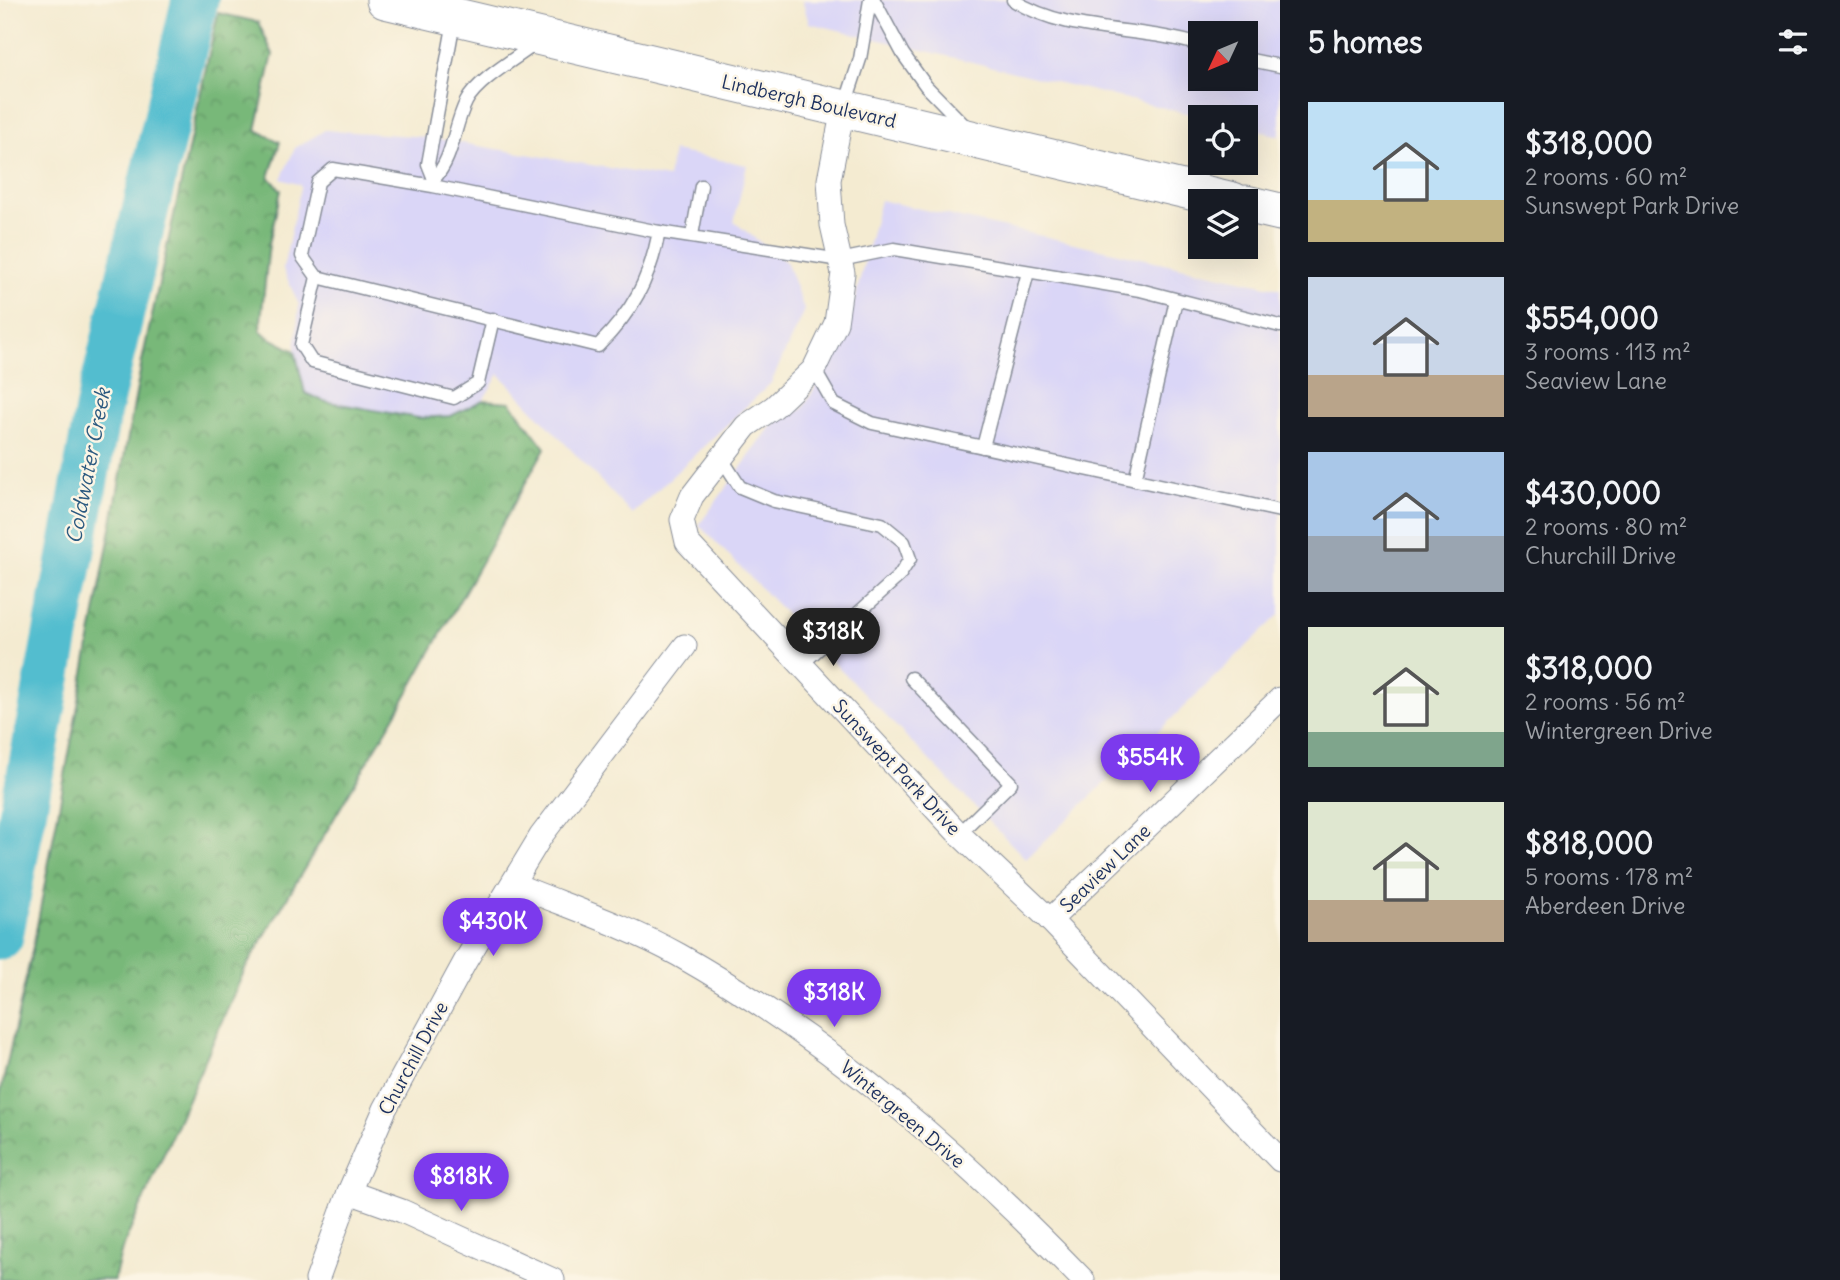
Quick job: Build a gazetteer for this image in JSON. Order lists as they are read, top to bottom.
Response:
{
  "streets": {
    "main road": ["Lindbergh Boulevard"],
    "street": [
      "Sunswept Park Drive",
      "Seaview Lane",
      "Churchill Drive",
      "Wintergreen Drive"
    ]
  },
  "crossings": [
    ["Lindbergh Boulevard", "Sunswept Park Drive"],
    ["Sunswept Park Drive", "Seaview Lane"],
    ["Churchill Drive", "Wintergreen Drive"]
  ],
  "water": ["Coldwater Creek"],
  "north": "bottom left",
  "page": {
    "heading": "5 homes",
    "list": [
      {
        "name": "$318,000",
        "note": "2 rooms · 60 m² · Sunswept Park Drive"
      },
      {
        "name": "$554,000",
        "note": "3 rooms · 113 m² · Seaview Lane"
      },
      {
        "name": "$430,000",
        "note": "2 rooms · 80 m² · Churchill Drive"
      },
      {
        "name": "$318,000",
        "note": "2 rooms · 56 m² · Wintergreen Drive"
      },
      {
        "name": "$818,000",
        "note": "5 rooms · 178 m² · Aberdeen Drive"
      }
    ],
    "price": [
      "$318K",
      "$554K",
      "$430K",
      "$318K",
      "$818K"
    ]
  }
}
